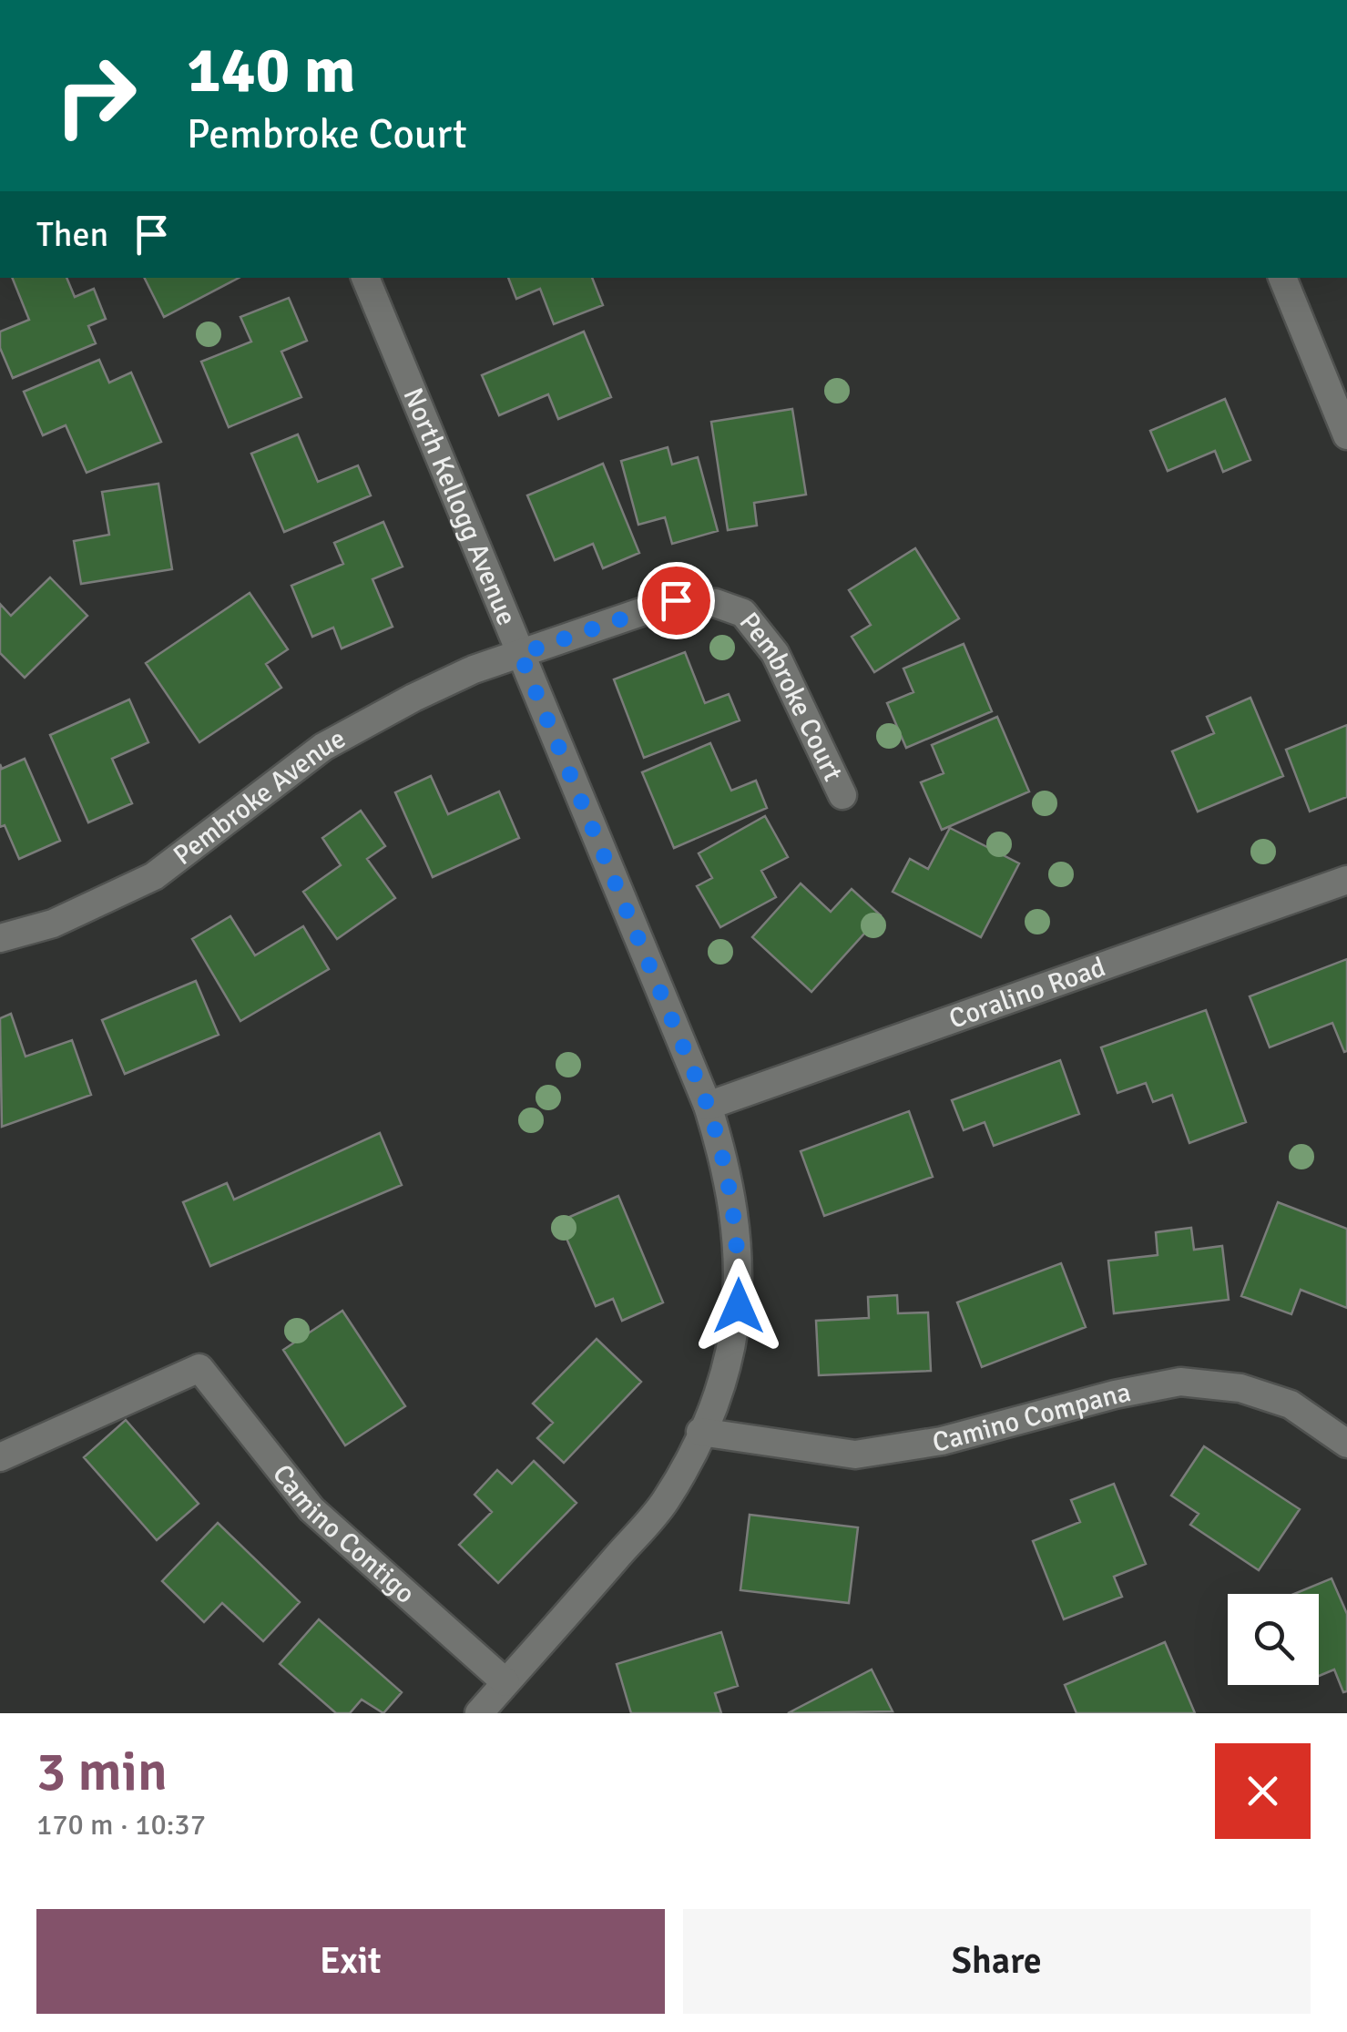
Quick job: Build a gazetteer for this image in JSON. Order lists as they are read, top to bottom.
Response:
{
  "streets": {
    "street": [
      "North Kellogg Avenue",
      "Pembroke Court",
      "Pembroke Avenue",
      "Coralino Road",
      "Camino Compana",
      "Camino Contigo"
    ]
  },
  "crossings": [
    ["North Kellogg Avenue", "Pembroke Court"],
    ["North Kellogg Avenue", "Pembroke Avenue"],
    ["North Kellogg Avenue", "Coralino Road"],
    ["North Kellogg Avenue", "Camino Compana"],
    ["North Kellogg Avenue", "Camino Contigo"],
    ["Pembroke Court", "Pembroke Avenue"]
  ],
  "page": {
    "turn": ["140 m", "Pembroke Court"],
    "then": "Then",
    "heading": ["3 min", "170 m · 10:37"],
    "buttons": ["Exit", "Share"]
  }
}
